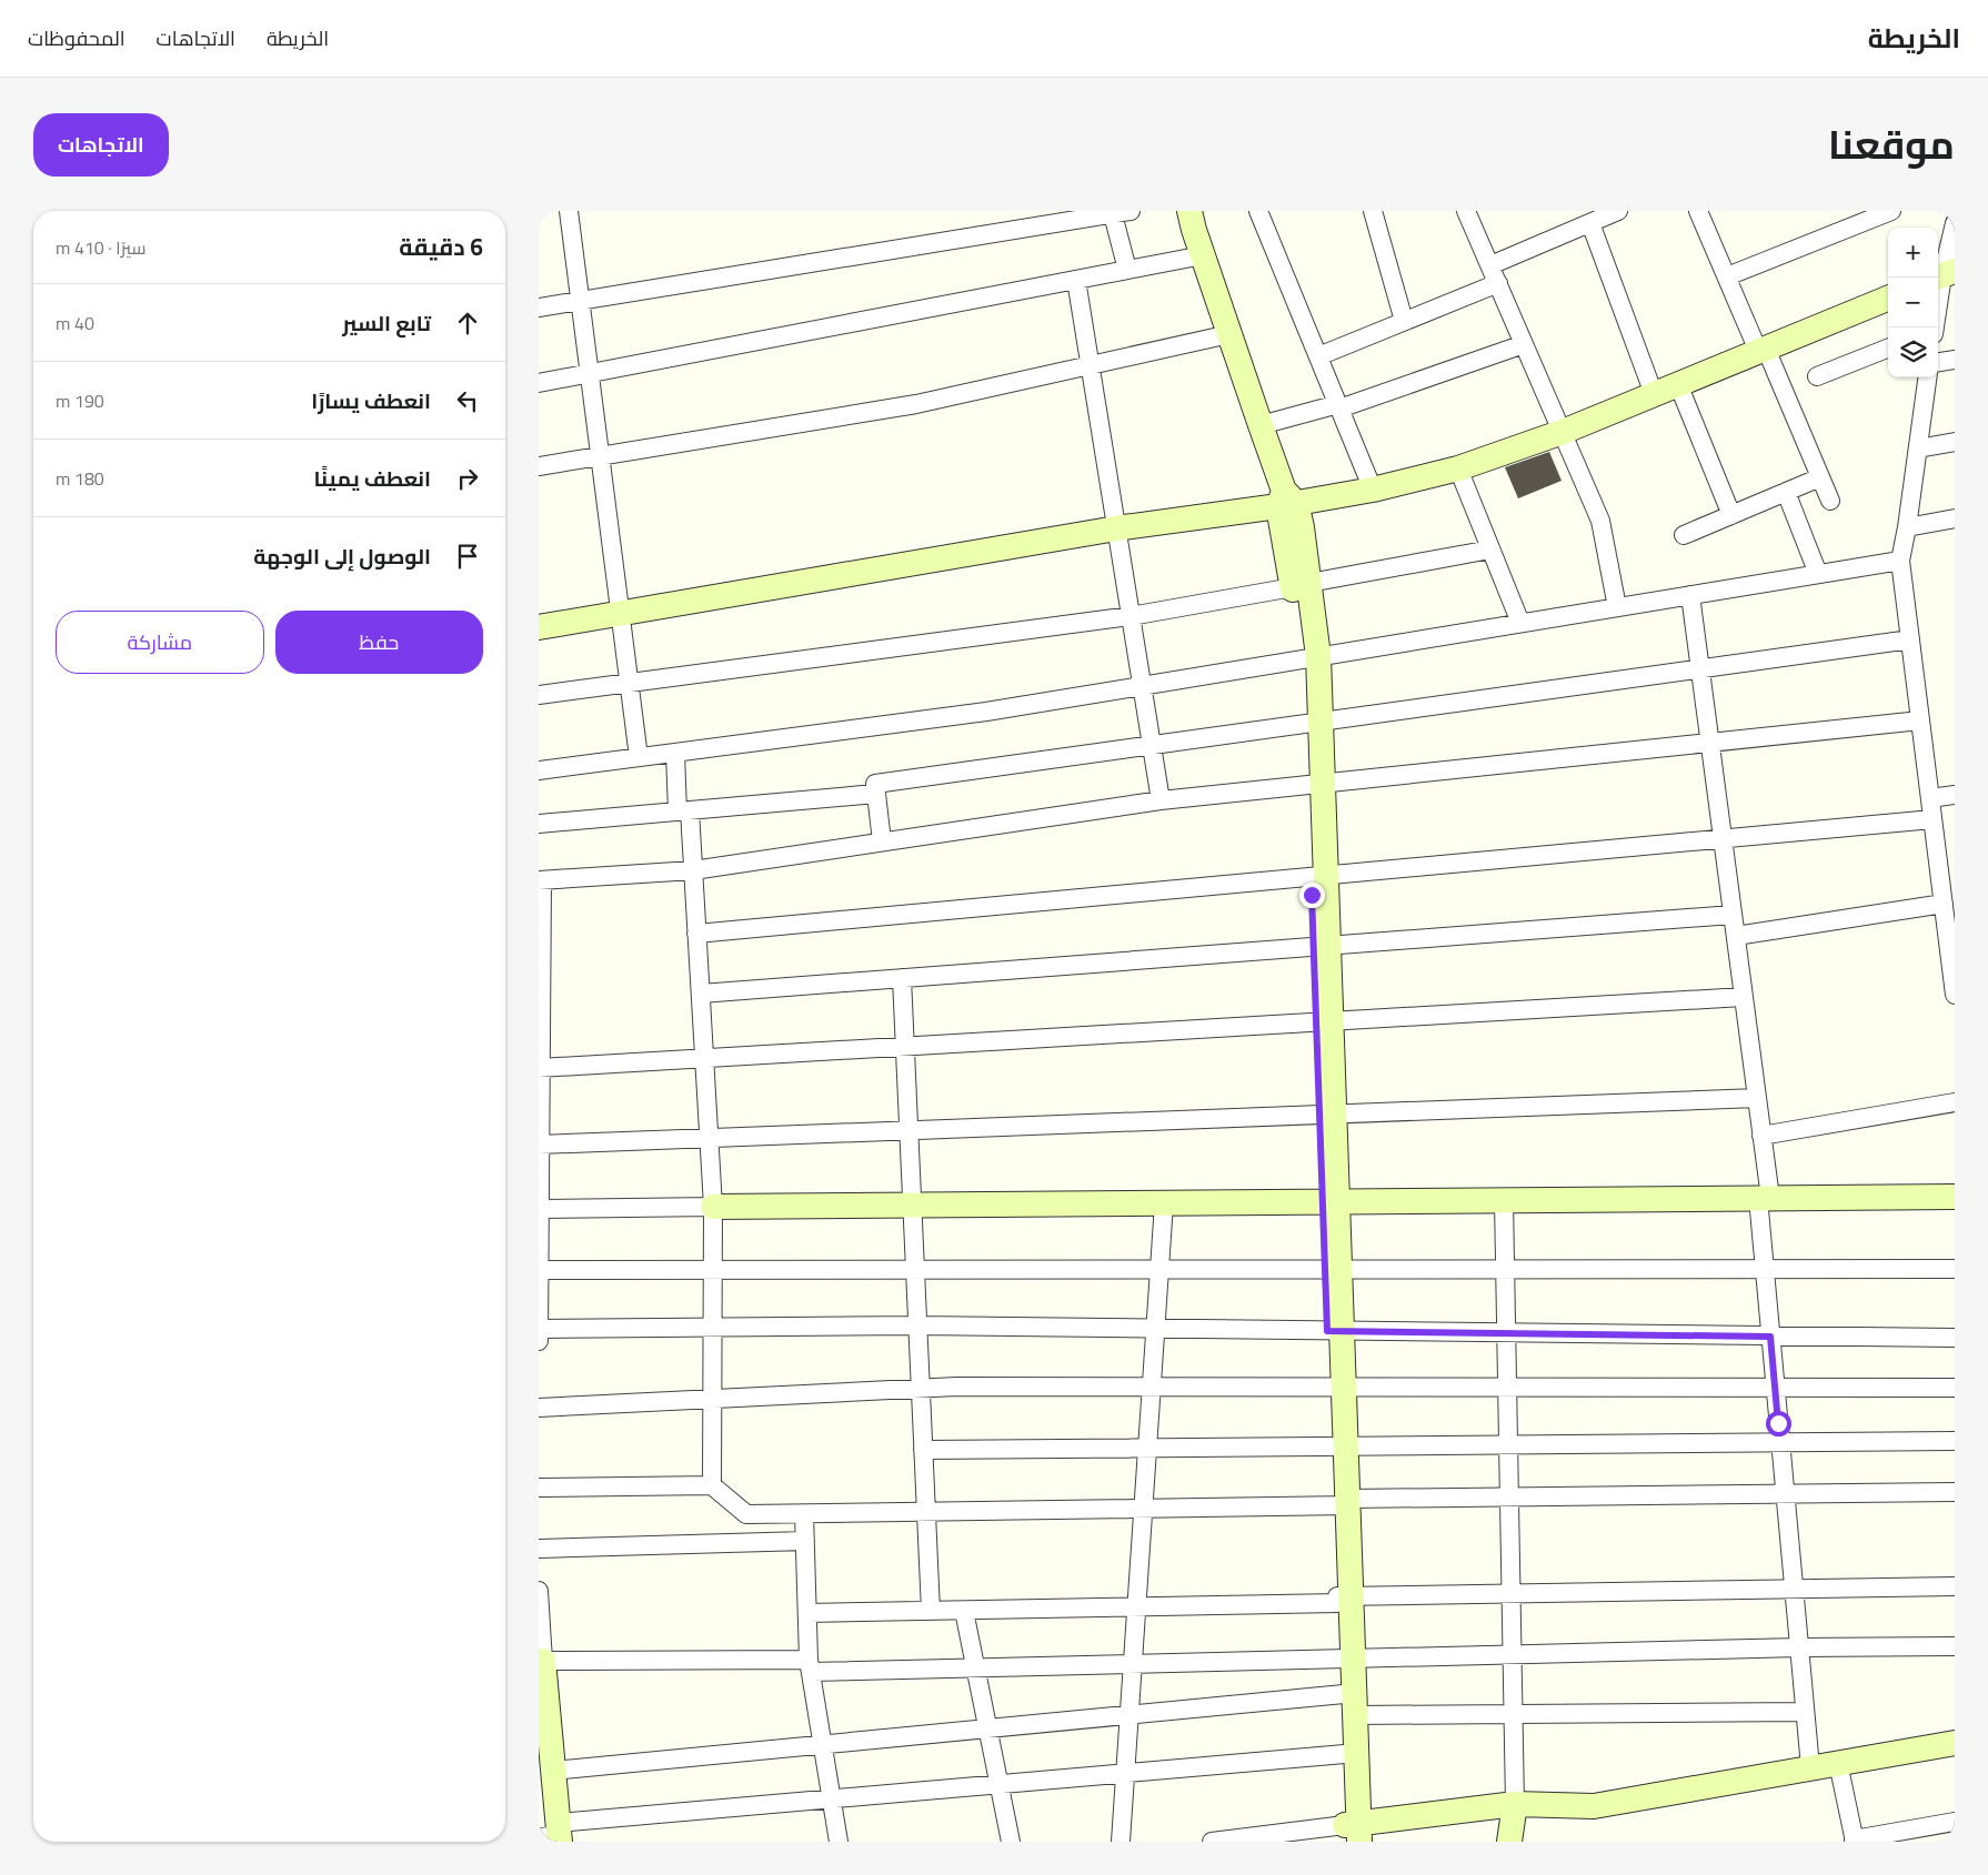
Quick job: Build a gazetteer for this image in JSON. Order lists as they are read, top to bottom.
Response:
{
  "page": {
    "header": "الخريطة",
    "nav": ["الخريطة", "الاتجاهات", "المحفوظات"],
    "title": "موقعنا",
    "buttons": [
      "الاتجاهات",
      ["حفظ", "مشاركة"]
    ],
    "heading": ["6 دقيقة", "سيرًا · 410 m"],
    "map_buttons": ["+", "−"],
    "list": [
      ["تابع السير", "40 m"],
      ["انعطف يسارًا", "190 m"],
      ["انعطف يمينًا", "180 m"],
      "الوصول إلى الوجهة"
    ]
  }
}
